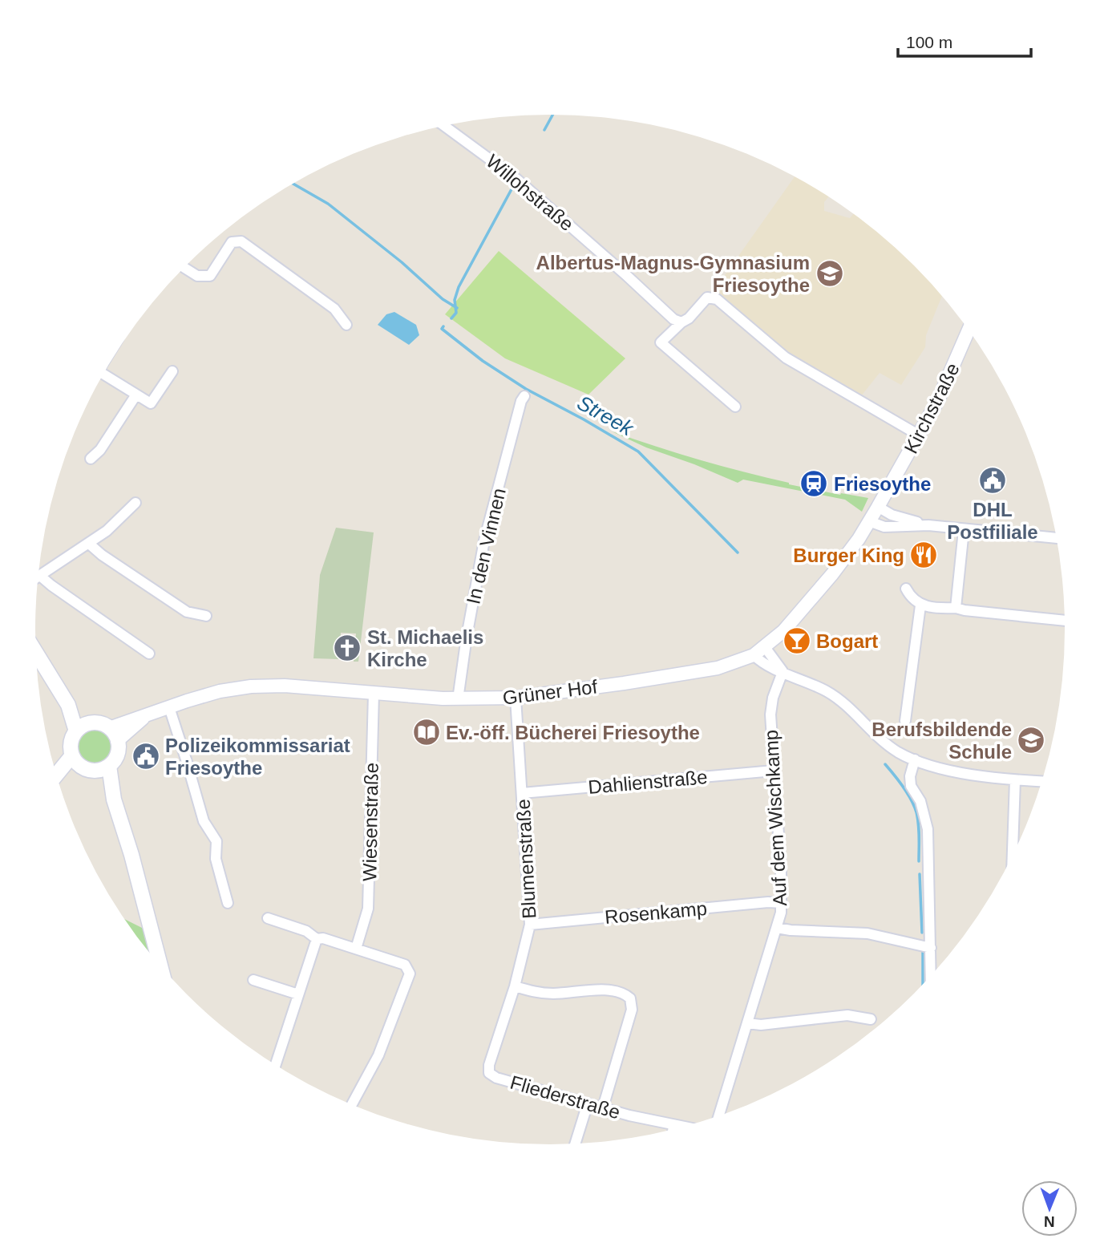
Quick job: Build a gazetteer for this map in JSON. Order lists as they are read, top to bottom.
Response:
{
  "streets": {
    "street": [
      "Willohstraße",
      "Kirchstraße",
      "In den Vinnen",
      "Grüner Hof",
      "Dahlienstraße",
      "Auf dem Wischkamp",
      "Wiesenstraße",
      "Blumenstraße",
      "Rosenkamp",
      "Fliederstraße"
    ]
  },
  "crossings": [
    ["Kirchstraße", "Grüner Hof"],
    ["In den Vinnen", "Grüner Hof"],
    ["Grüner Hof", "Wiesenstraße"],
    ["Grüner Hof", "Blumenstraße"],
    ["Dahlienstraße", "Auf dem Wischkamp"],
    ["Dahlienstraße", "Blumenstraße"],
    ["Auf dem Wischkamp", "Rosenkamp"],
    ["Blumenstraße", "Rosenkamp"],
    ["Blumenstraße", "Fliederstraße"]
  ],
  "water": ["Streek"],
  "places": {
    "school or university": ["Albertus-Magnus-Gymnasium Friesoythe", "Berufsbildende Schule"],
    "public building": ["DHL Postfiliale", "Polizeikommissariat Friesoythe"],
    "station": ["Friesoythe"],
    "restaurant": ["Burger King"],
    "bar": ["Bogart"],
    "church": ["St. Michaelis Kirche"],
    "library": ["Ev.-öff. Bücherei Friesoythe"]
  },
  "scale_bar": "100 m",
  "north": "bottom"
}
